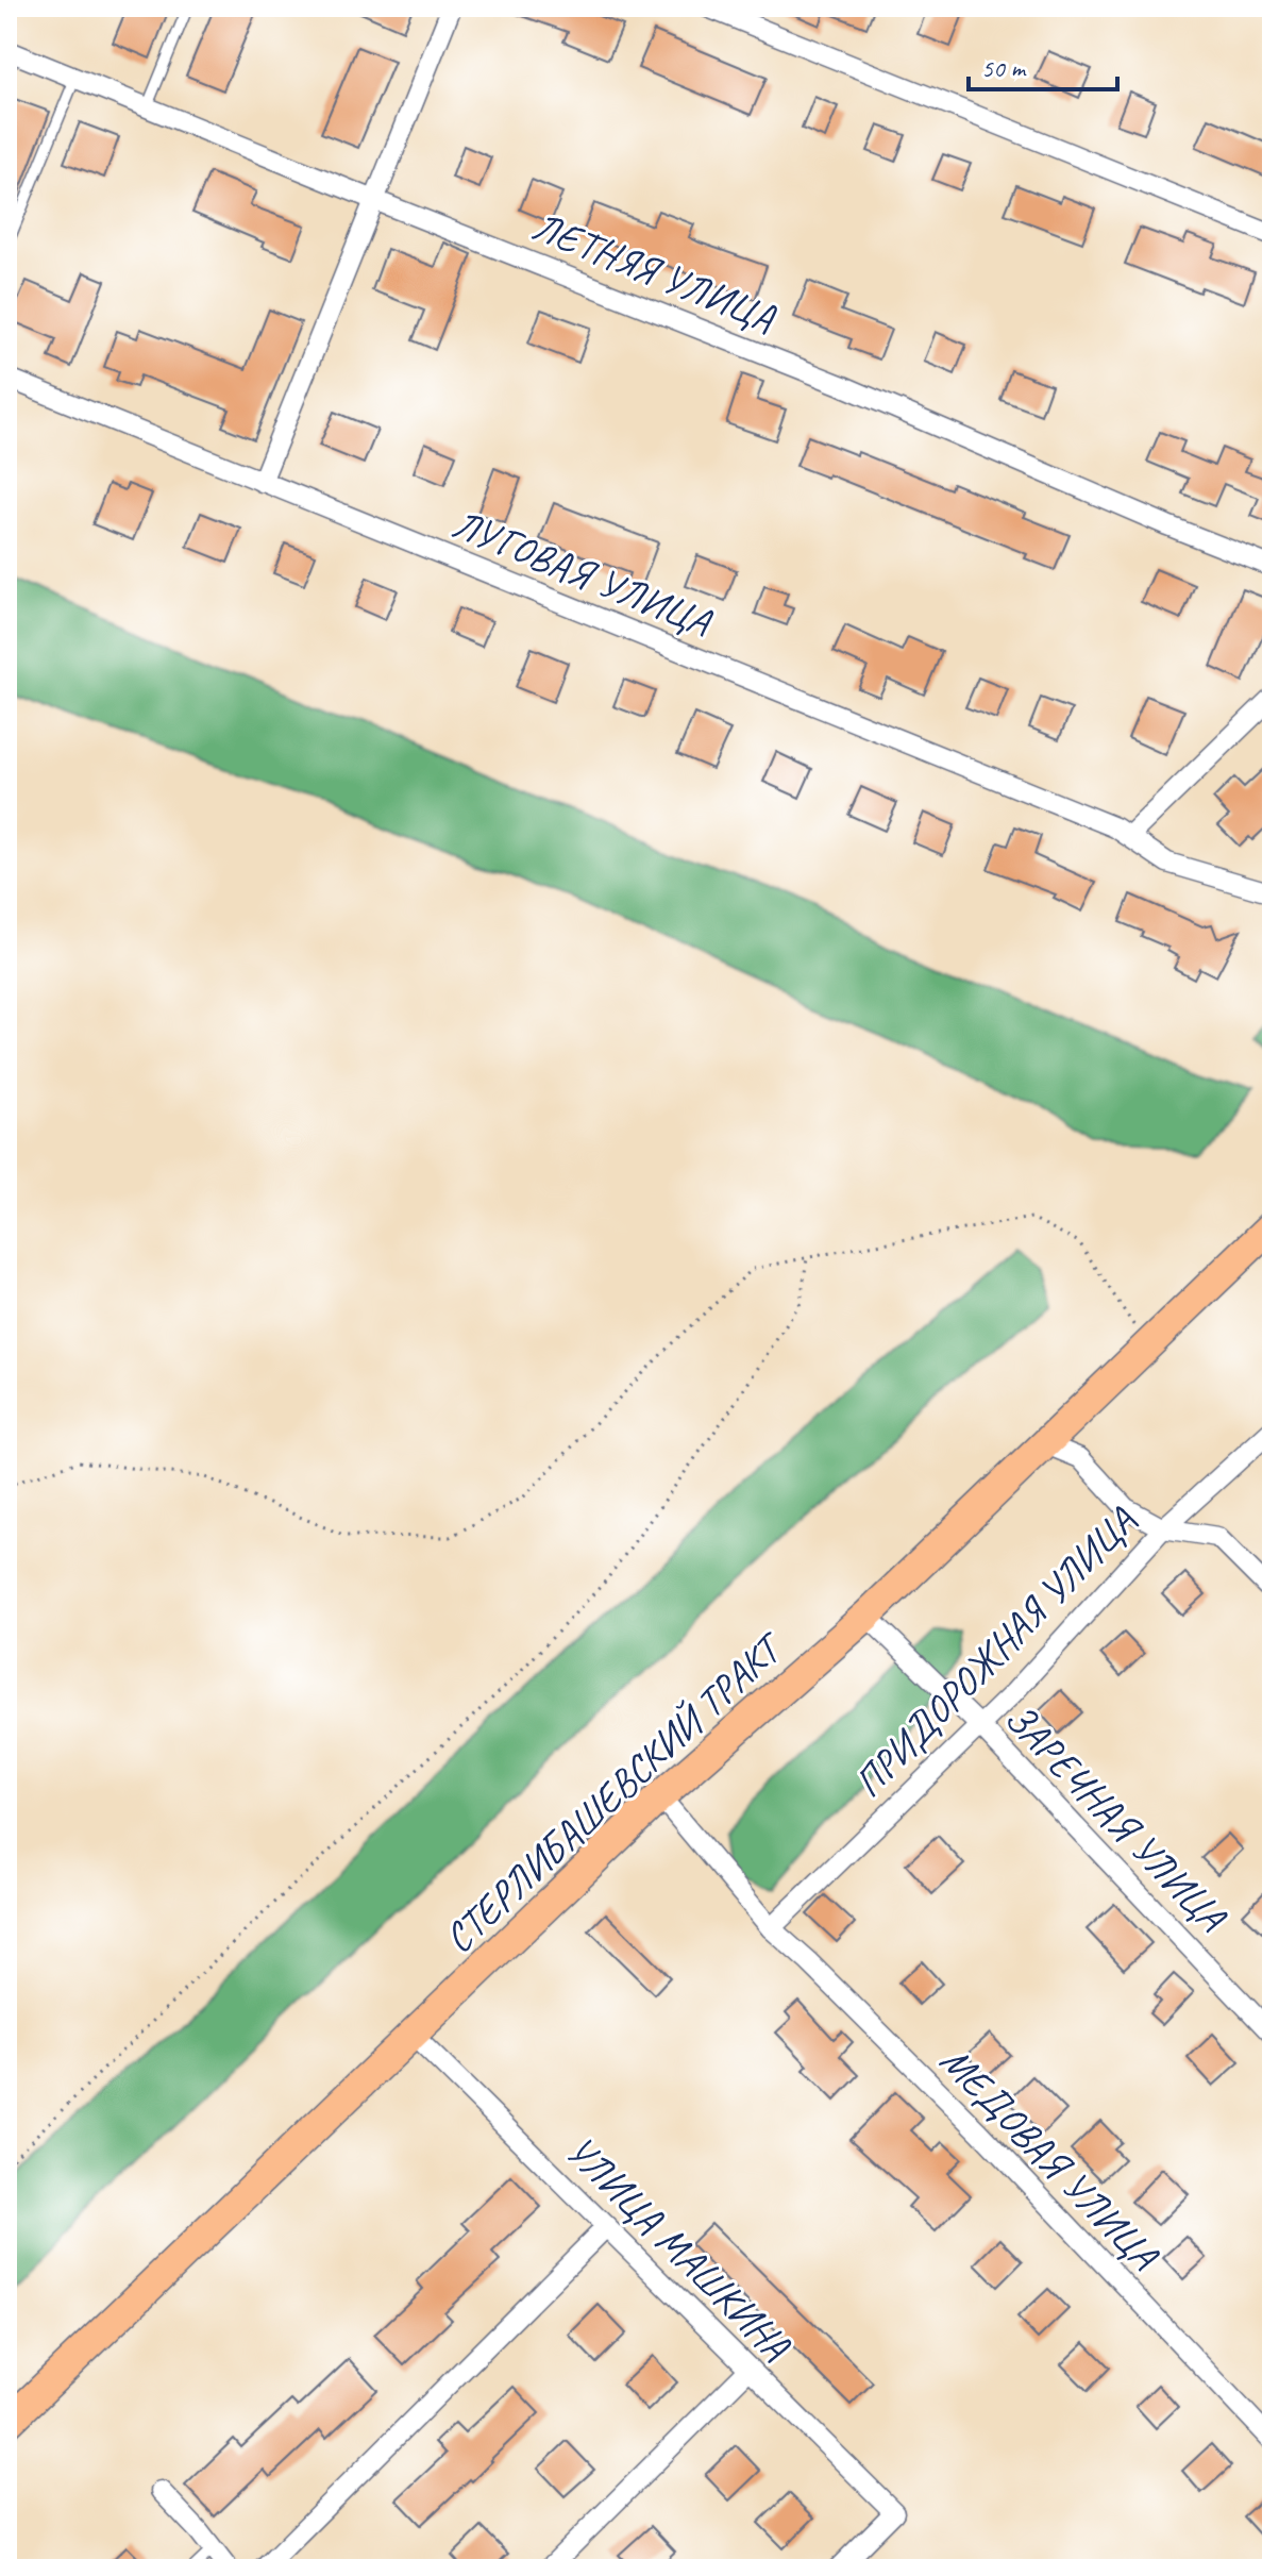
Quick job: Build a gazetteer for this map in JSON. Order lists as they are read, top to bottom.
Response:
{
  "streets": {
    "main road": ["СТЕРЛИБАШЕВСКИЙ ТРАКТ"],
    "street": [
      "ЛЕТНЯЯ УЛИЦА",
      "ЛУГОВАЯ УЛИЦА",
      "ПРИДОРОЖНАЯ УЛИЦА",
      "ЗАРЕЧНАЯ УЛИЦА",
      "МЕДОВАЯ УЛИЦА",
      "УЛИЦА МАШКИНА"
    ]
  },
  "crossings": [
    ["ПРИДОРОЖНАЯ УЛИЦА", "ЗАРЕЧНАЯ УЛИЦА"],
    ["ПРИДОРОЖНАЯ УЛИЦА", "МЕДОВАЯ УЛИЦА"],
    ["СТЕРЛИБАШЕВСКИЙ ТРАКТ", "ЗАРЕЧНАЯ УЛИЦА"],
    ["СТЕРЛИБАШЕВСКИЙ ТРАКТ", "МЕДОВАЯ УЛИЦА"],
    ["СТЕРЛИБАШЕВСКИЙ ТРАКТ", "УЛИЦА МАШКИНА"]
  ],
  "scale_bar": "50 m"
}
